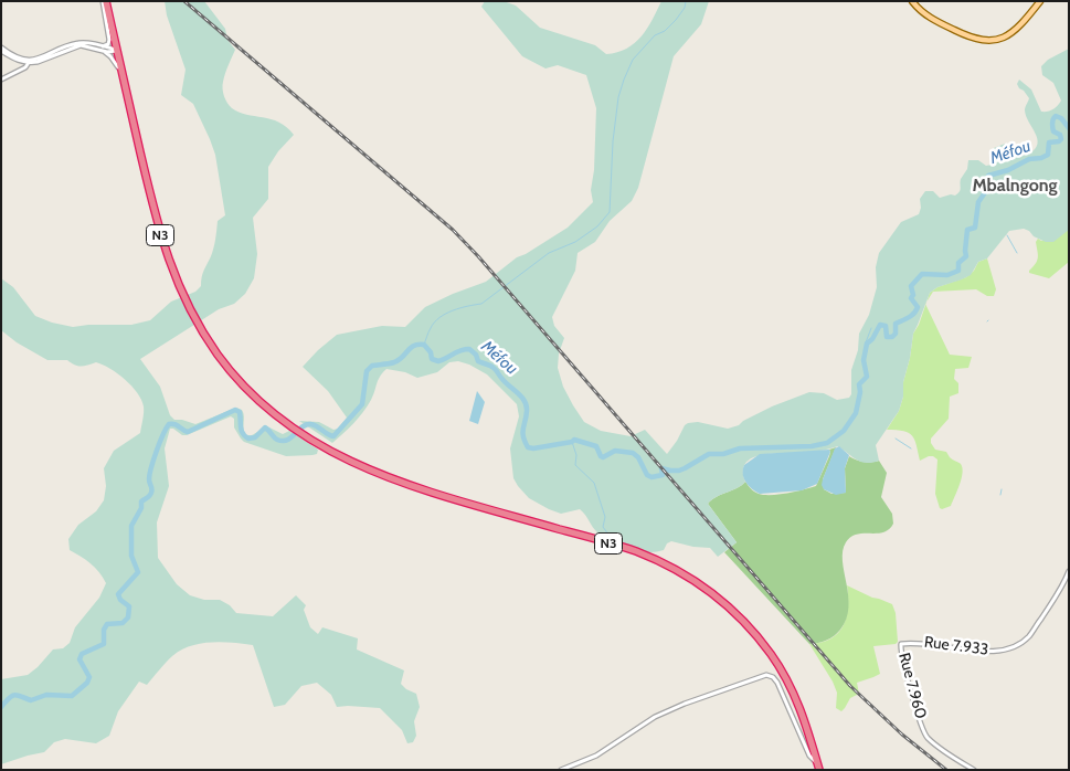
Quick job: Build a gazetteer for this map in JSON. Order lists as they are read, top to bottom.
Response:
{
  "streets": {
    "highway": ["N3"],
    "street": ["Rue 7.933", "Rue 7.960"]
  },
  "crossings": [
    ["Rue 7.933", "Rue 7.960"]
  ],
  "districts": ["Mbalngong"],
  "water": ["Méfou"]
}
